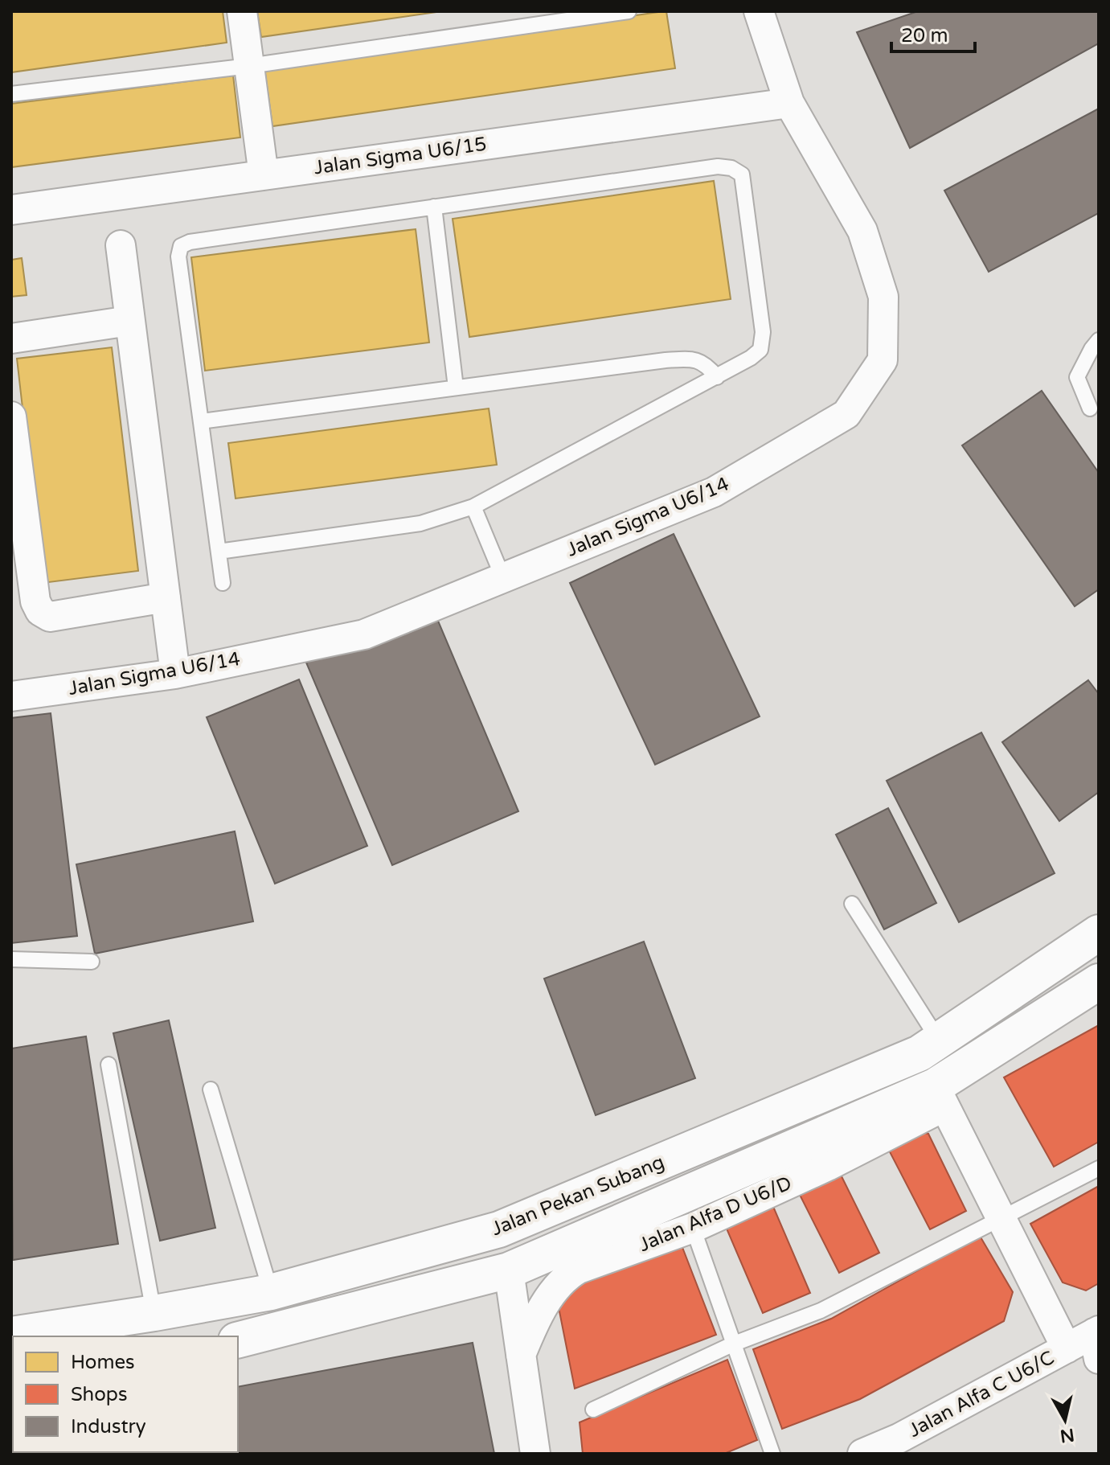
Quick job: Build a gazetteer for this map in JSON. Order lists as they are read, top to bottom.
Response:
{
  "streets": {
    "main road": ["Jalan Pekan Subang"],
    "street": [
      "Jalan Sigma U6/15",
      "Jalan Sigma U6/14",
      "Jalan Alfa D U6/D",
      "Jalan Alfa C U6/C"
    ]
  },
  "crossings": [
    ["Jalan Sigma U6/15", "Jalan Sigma U6/14"],
    ["Jalan Pekan Subang", "Jalan Alfa D U6/D"]
  ],
  "legend": ["Homes", "Shops", "Industry"],
  "scale_bar": "20 m",
  "north": "bottom"
}
